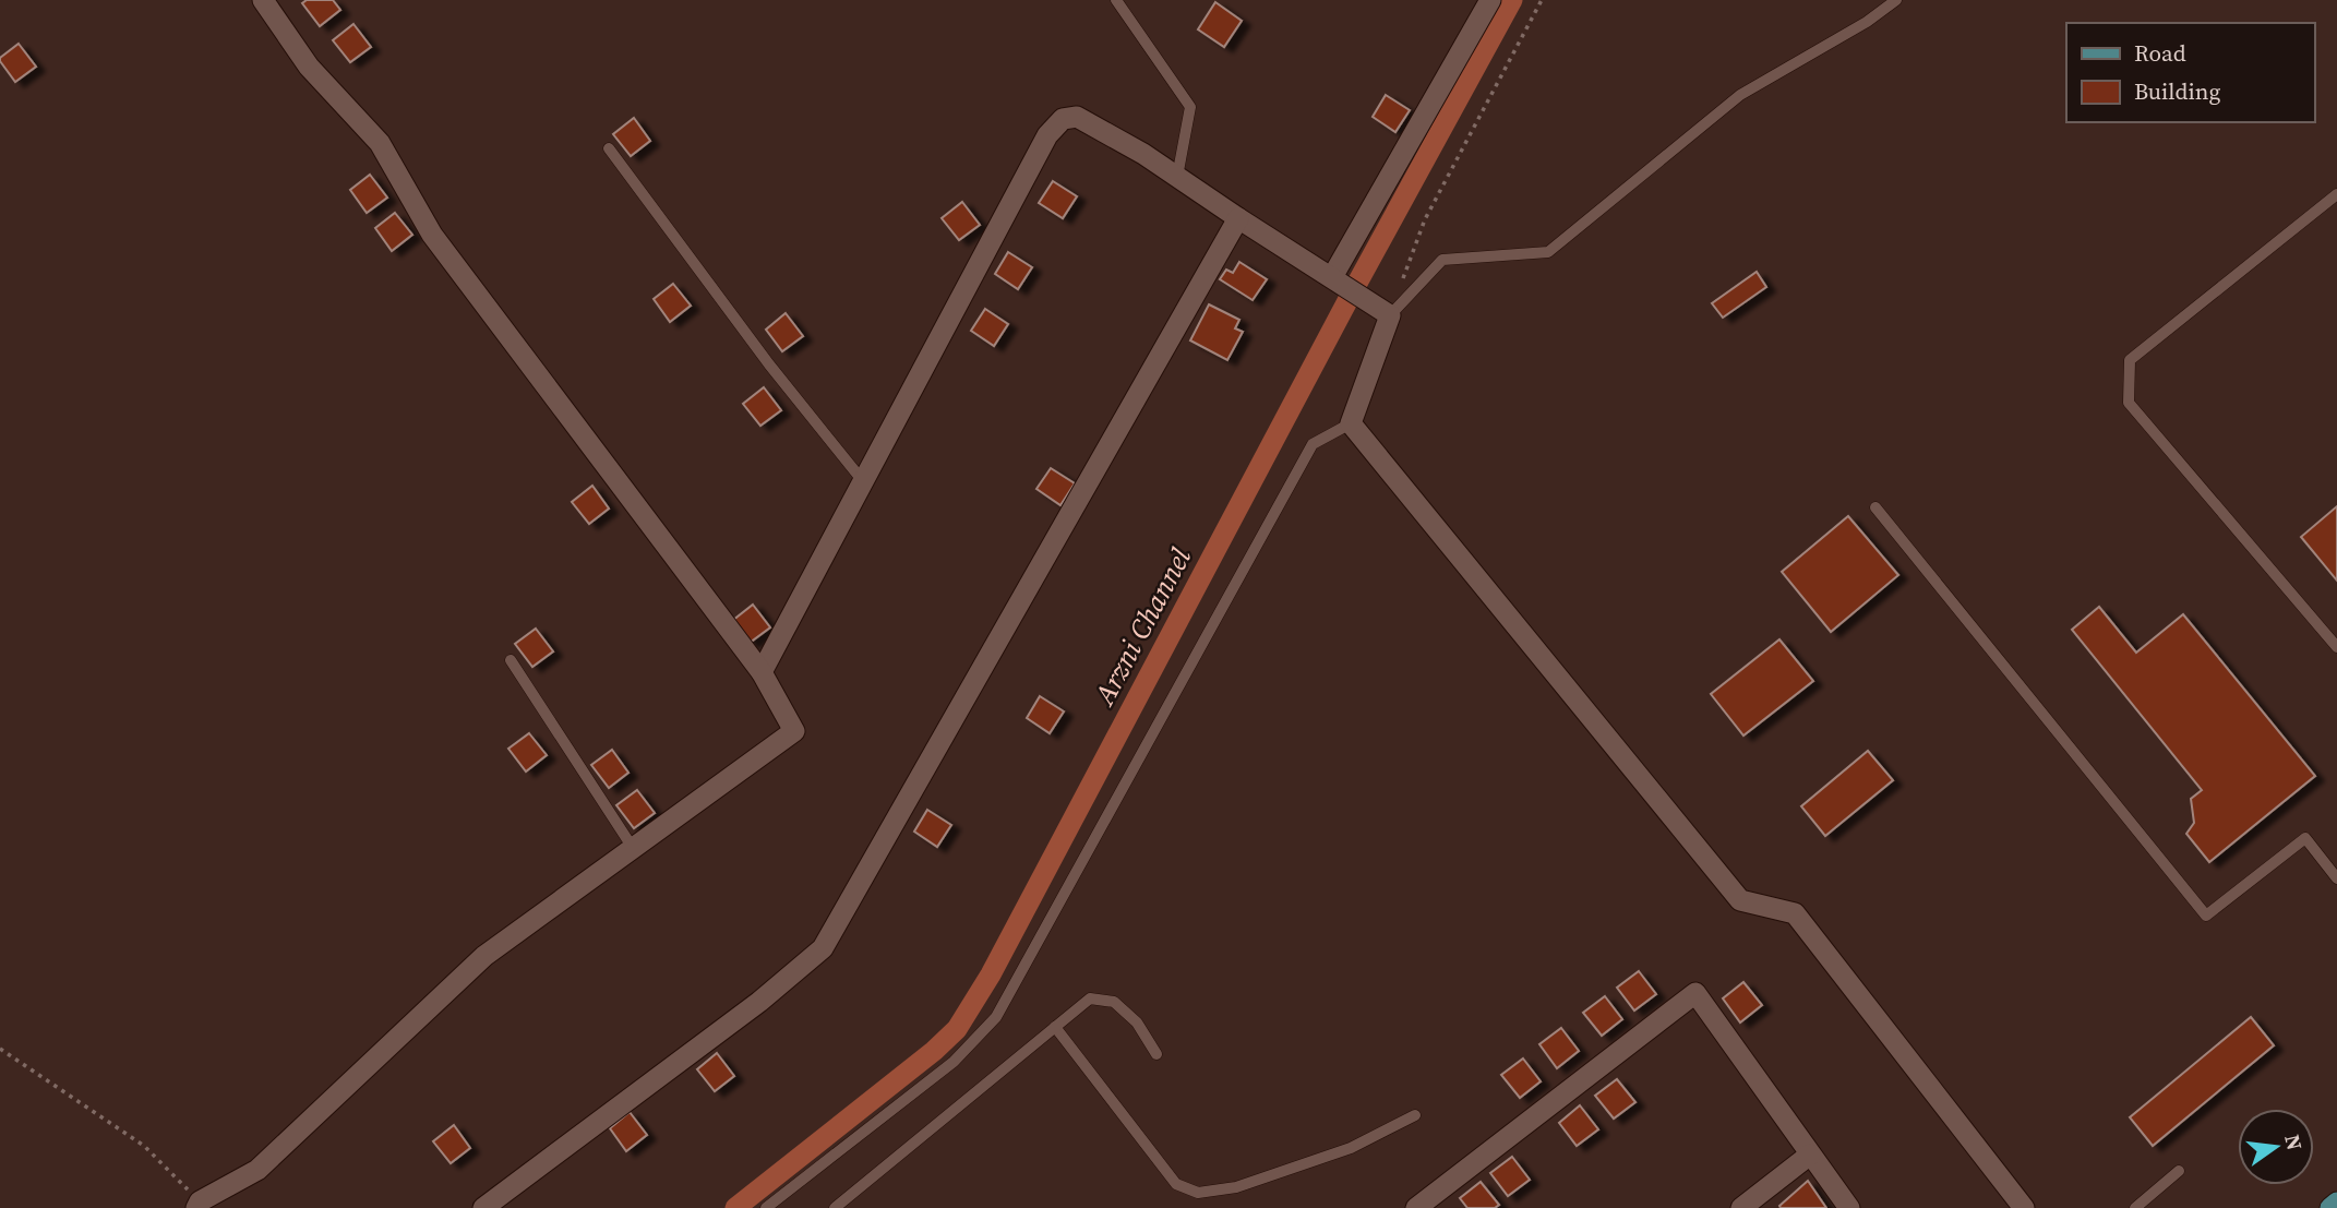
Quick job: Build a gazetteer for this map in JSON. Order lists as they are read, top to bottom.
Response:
{
  "water": ["Arzni Channel"],
  "legend": ["Road", "Building"],
  "north": "right"
}
